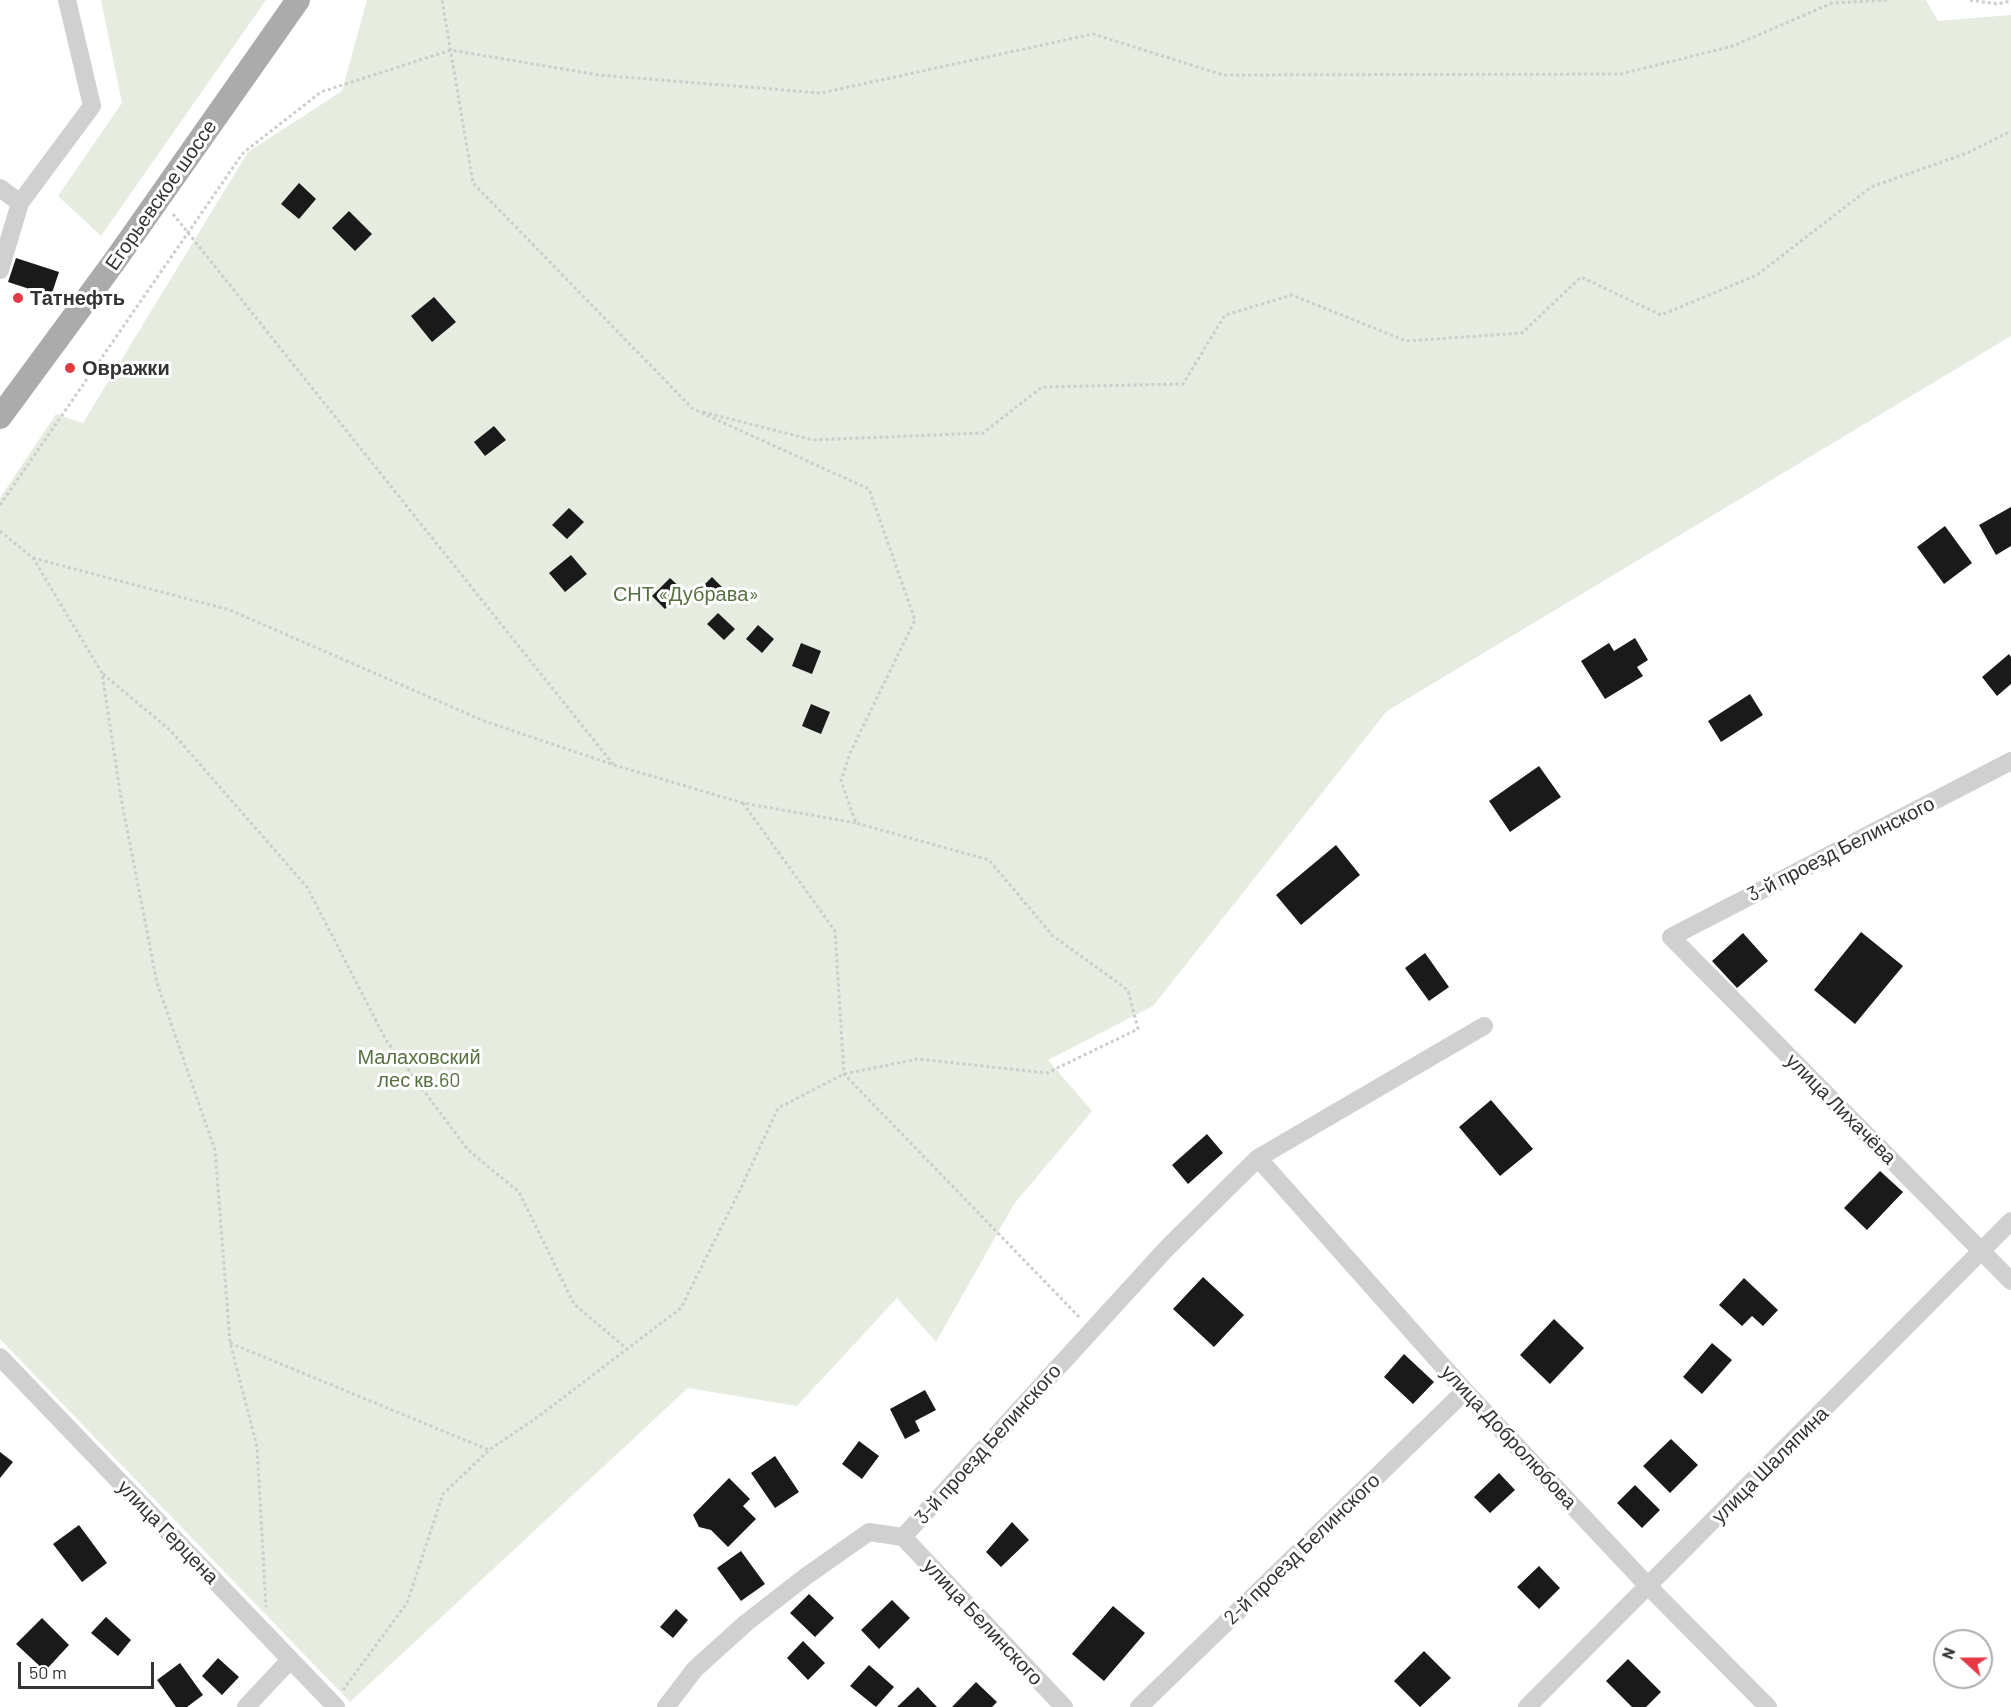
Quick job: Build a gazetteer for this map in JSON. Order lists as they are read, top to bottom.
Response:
{
  "streets": {
    "main road": ["Егорьевское шоссе"],
    "street": [
      "3-й проезд Белинского",
      "улица Лихачёва",
      "улица Добролюбова",
      "улица Шаляпина",
      "улица Герцена",
      "2-й проезд Белинского",
      "улица Белинского"
    ]
  },
  "crossings": [
    ["3-й проезд Белинского", "улица Лихачёва"],
    ["3-й проезд Белинского", "улица Добролюбова"],
    ["3-й проезд Белинского", "улица Белинского"],
    ["улица Лихачёва", "улица Шаляпина"],
    ["улица Добролюбова", "улица Шаляпина"],
    ["улица Добролюбова", "2-й проезд Белинского"]
  ],
  "parks": ["СНТ «Дубрава»", "Малаховский лес кв.60"],
  "places": ["Татнефть", "Овражки"],
  "scale_bar": "50 m",
  "north": "left"
}
